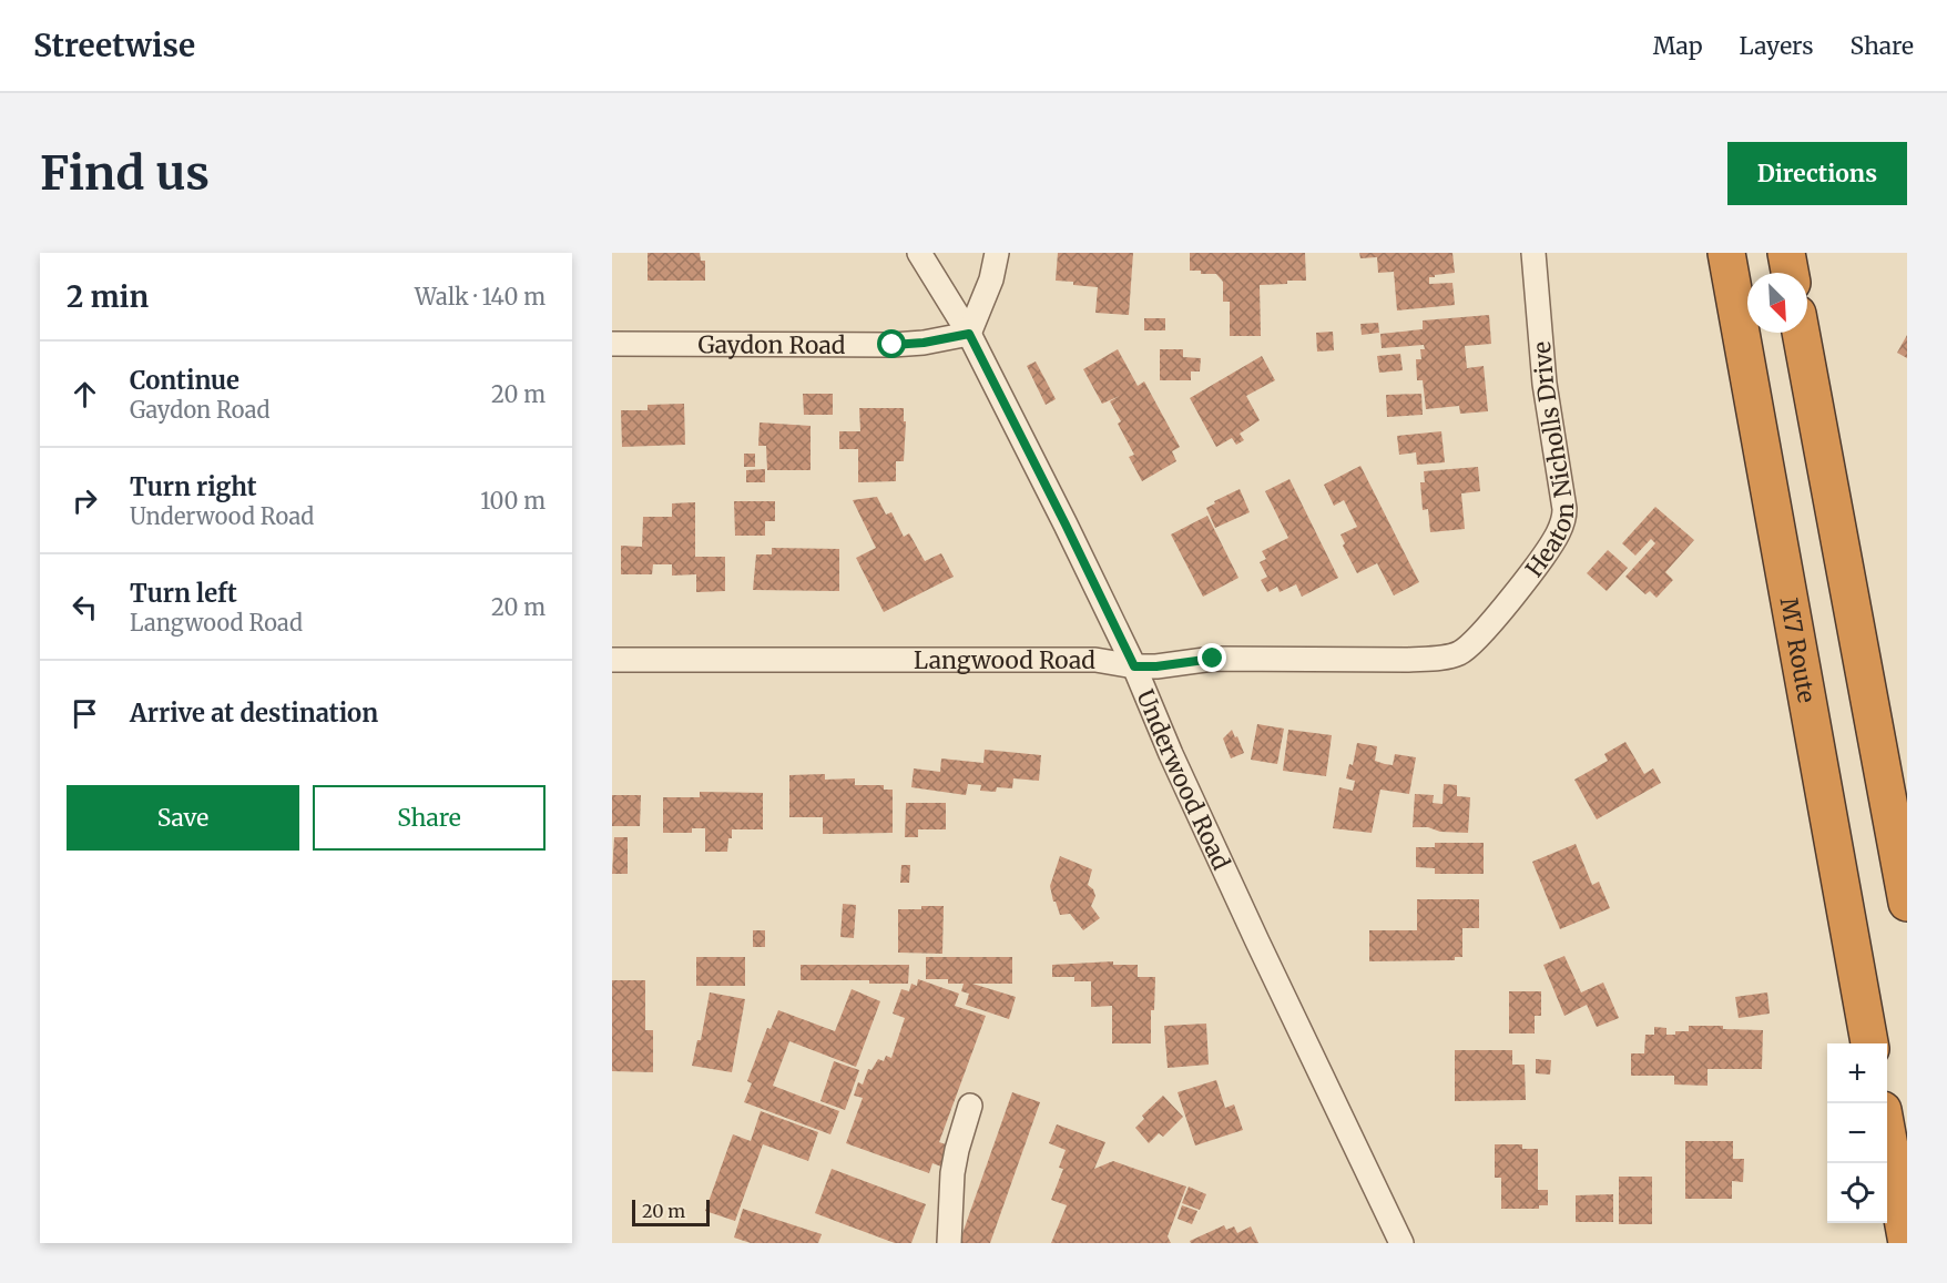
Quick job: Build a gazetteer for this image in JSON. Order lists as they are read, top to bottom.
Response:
{
  "streets": {
    "highway": ["M7 Route"],
    "street": [
      "Gaydon Road",
      "Heaton Nicholls Drive",
      "Langwood Road",
      "Underwood Road"
    ]
  },
  "crossings": [
    ["Gaydon Road", "Underwood Road"],
    ["Heaton Nicholls Drive", "Langwood Road"],
    ["Langwood Road", "Underwood Road"]
  ],
  "scale_bar": "20 m",
  "north": "bottom right",
  "page": {
    "header": "Streetwise",
    "nav": ["Map", "Layers", "Share"],
    "buttons": [
      "Directions",
      ["Save", "Share"]
    ],
    "title": "Find us",
    "heading": ["2 min", "Walk · 140 m"],
    "list": [
      ["Continue", "Gaydon Road", "20 m"],
      ["Turn right", "Underwood Road", "100 m"],
      ["Turn left", "Langwood Road", "20 m"],
      "Arrive at destination"
    ],
    "map_buttons": ["+", "−"],
    "scale": "20 m"
  }
}
